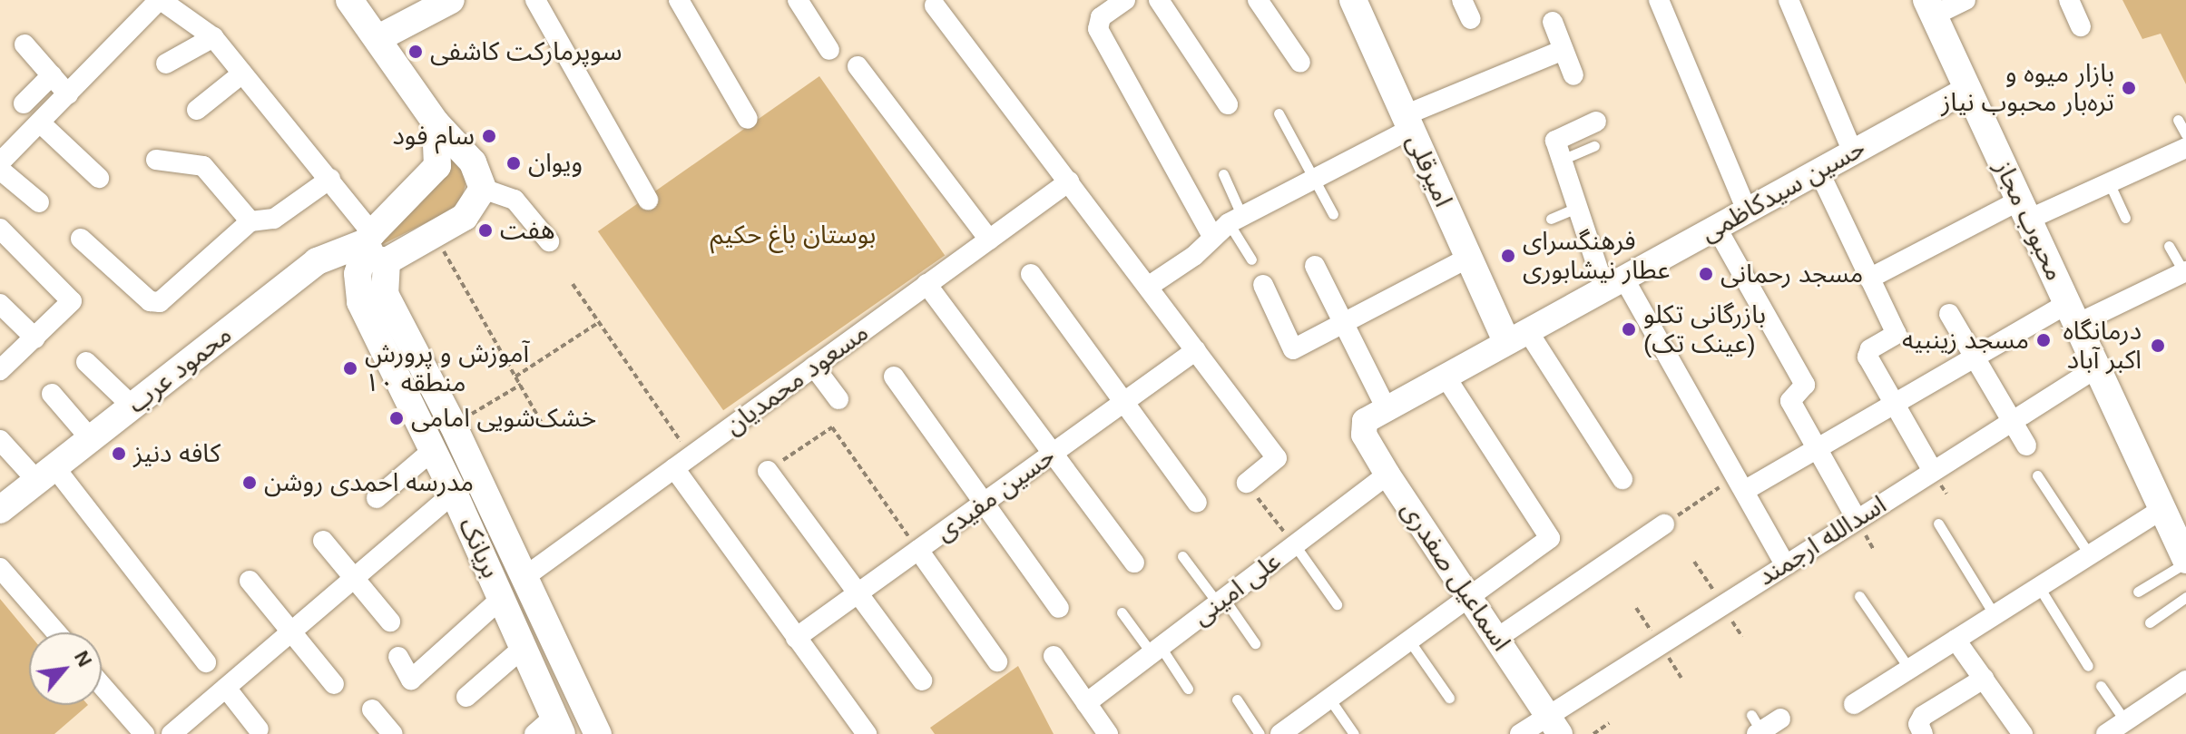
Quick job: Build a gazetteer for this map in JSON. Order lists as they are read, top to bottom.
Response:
{
  "streets": {
    "main road": [
      "امیرقلی",
      "محبوب مجاز",
      "محمود عرب",
      "بریانک"
    ],
    "street": [
      "حسین سیدکاظمی",
      "مسعود محمدیان",
      "حسین مفیدی",
      "اسدالله ارجمند",
      "اسماعیل صفدری",
      "علی امینی"
    ]
  },
  "crossings": [
    ["امیرقلی", "حسین سیدکاظمی"],
    ["حسین سیدکاظمی", "محبوب مجاز"],
    ["حسین سیدکاظمی", "اسماعیل صفدری"],
    ["محبوب مجاز", "اسدالله ارجمند"],
    ["محمود عرب", "بریانک"],
    ["مسعود محمدیان", "بریانک"],
    ["اسدالله ارجمند", "اسماعیل صفدری"],
    ["اسماعیل صفدری", "علی امینی"]
  ],
  "parks": ["بوستان باغ حکیم"],
  "places": [
    "سوپرمارکت کاشفی",
    "بازار میوه و تره‌بار محبوب نیاز",
    "سام فود",
    "ویوان",
    "هفت",
    "فرهنگسرای عطار نیشابوری",
    "مسجد رحمانی",
    "بازرگانی تکلو (عینک تک)",
    "مسجد زینبیه",
    "درمانگاه اکبر آباد",
    "آموزش و پرورش منطقه ۱۰",
    "خشک‌شویی امامی",
    "کافه دنیز",
    "مدرسه احمدی روشن"
  ],
  "north": "top right"
}
